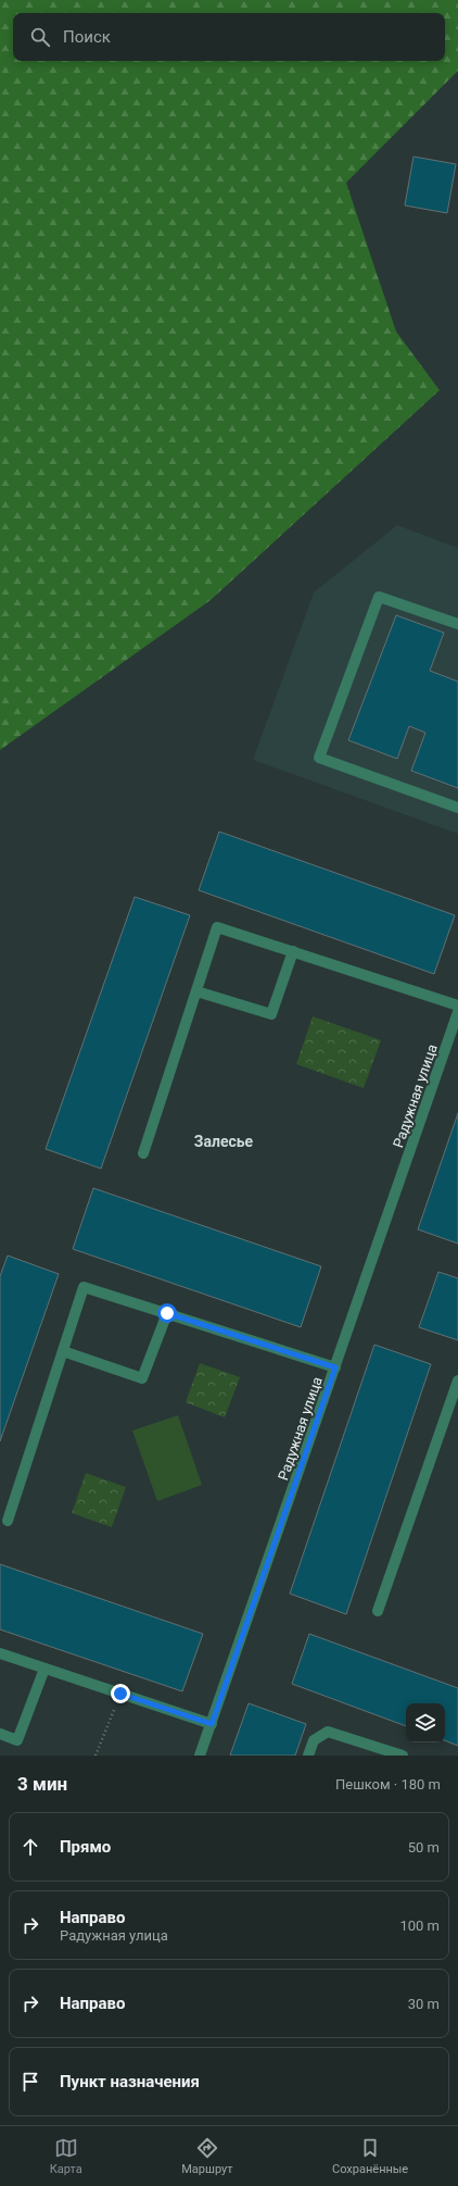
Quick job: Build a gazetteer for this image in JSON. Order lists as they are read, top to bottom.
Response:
{
  "streets": {
    "street": ["Радужная улица"]
  },
  "districts": ["Залесье"],
  "page": {
    "search": "Поиск",
    "heading": ["3 мин", "Пешком · 180 m"],
    "list": [
      ["Прямо", "50 m"],
      ["Направо", "Радужная улица", "100 m"],
      ["Направо", "30 m"],
      "Пункт назначения"
    ],
    "nav": ["Карта", "Маршрут", "Сохранённые"]
  }
}
